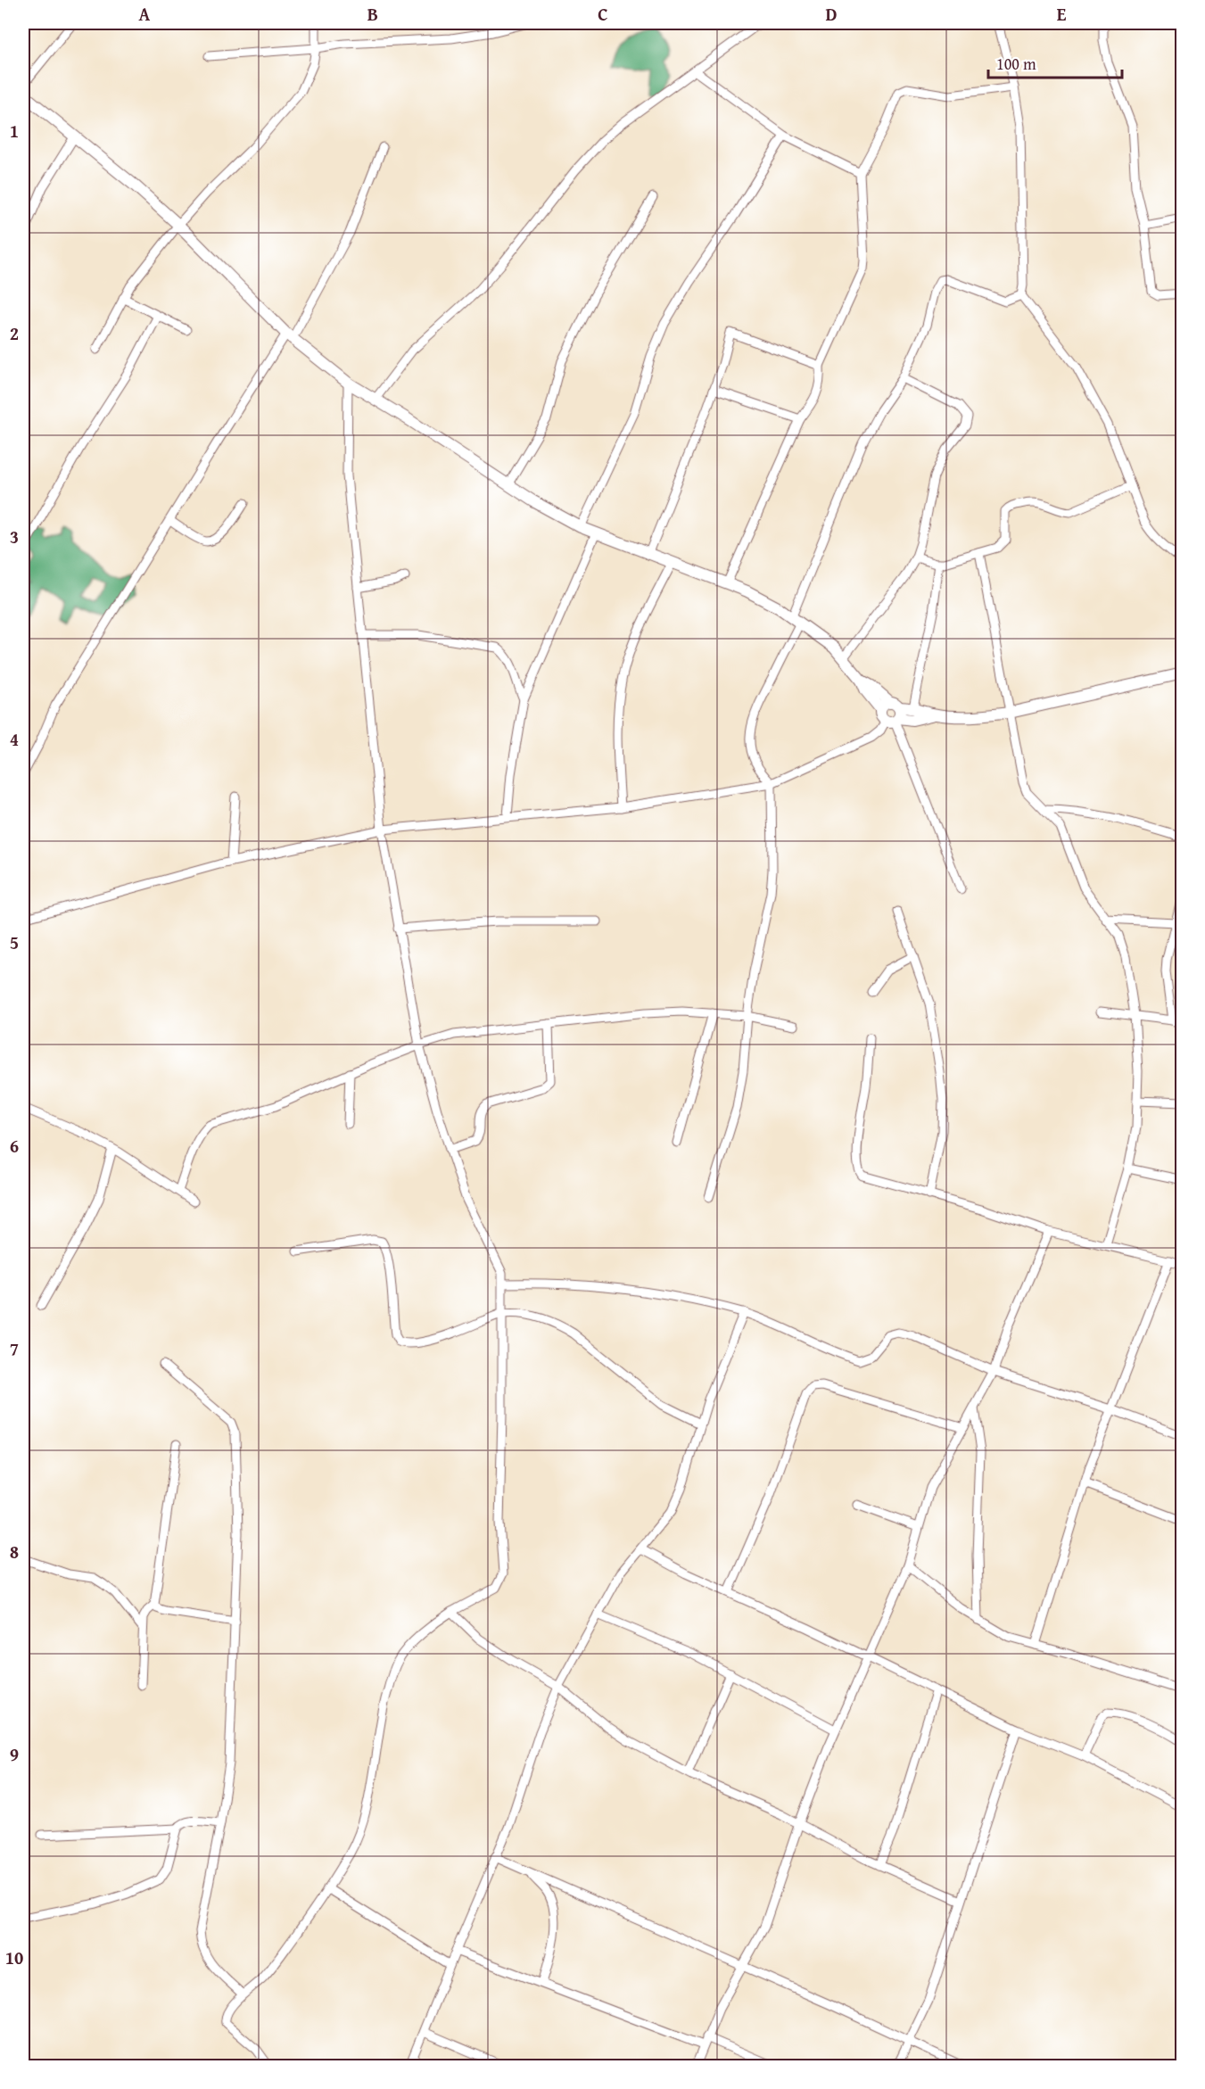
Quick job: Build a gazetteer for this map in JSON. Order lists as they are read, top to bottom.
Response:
{
  "scale_bar": "100 m",
  "grid": {
    "columns": [
      "A",
      "B",
      "C",
      "D",
      "E"
    ],
    "rows": [
      "1",
      "2",
      "3",
      "4",
      "5",
      "6",
      "7",
      "8",
      "9",
      "10"
    ]
  }
}
